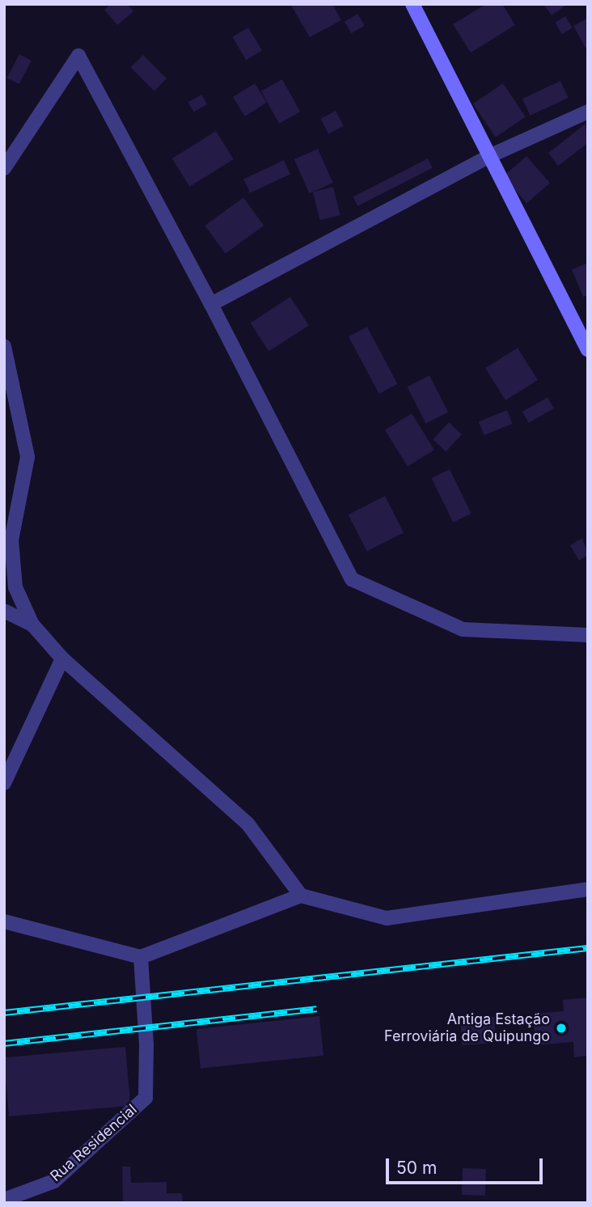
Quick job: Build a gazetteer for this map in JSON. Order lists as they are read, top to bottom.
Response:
{
  "streets": {
    "street": ["Rua Residencial"]
  },
  "places": ["Antiga Estação Ferroviária de Quipungo"],
  "scale_bar": "50 m"
}
